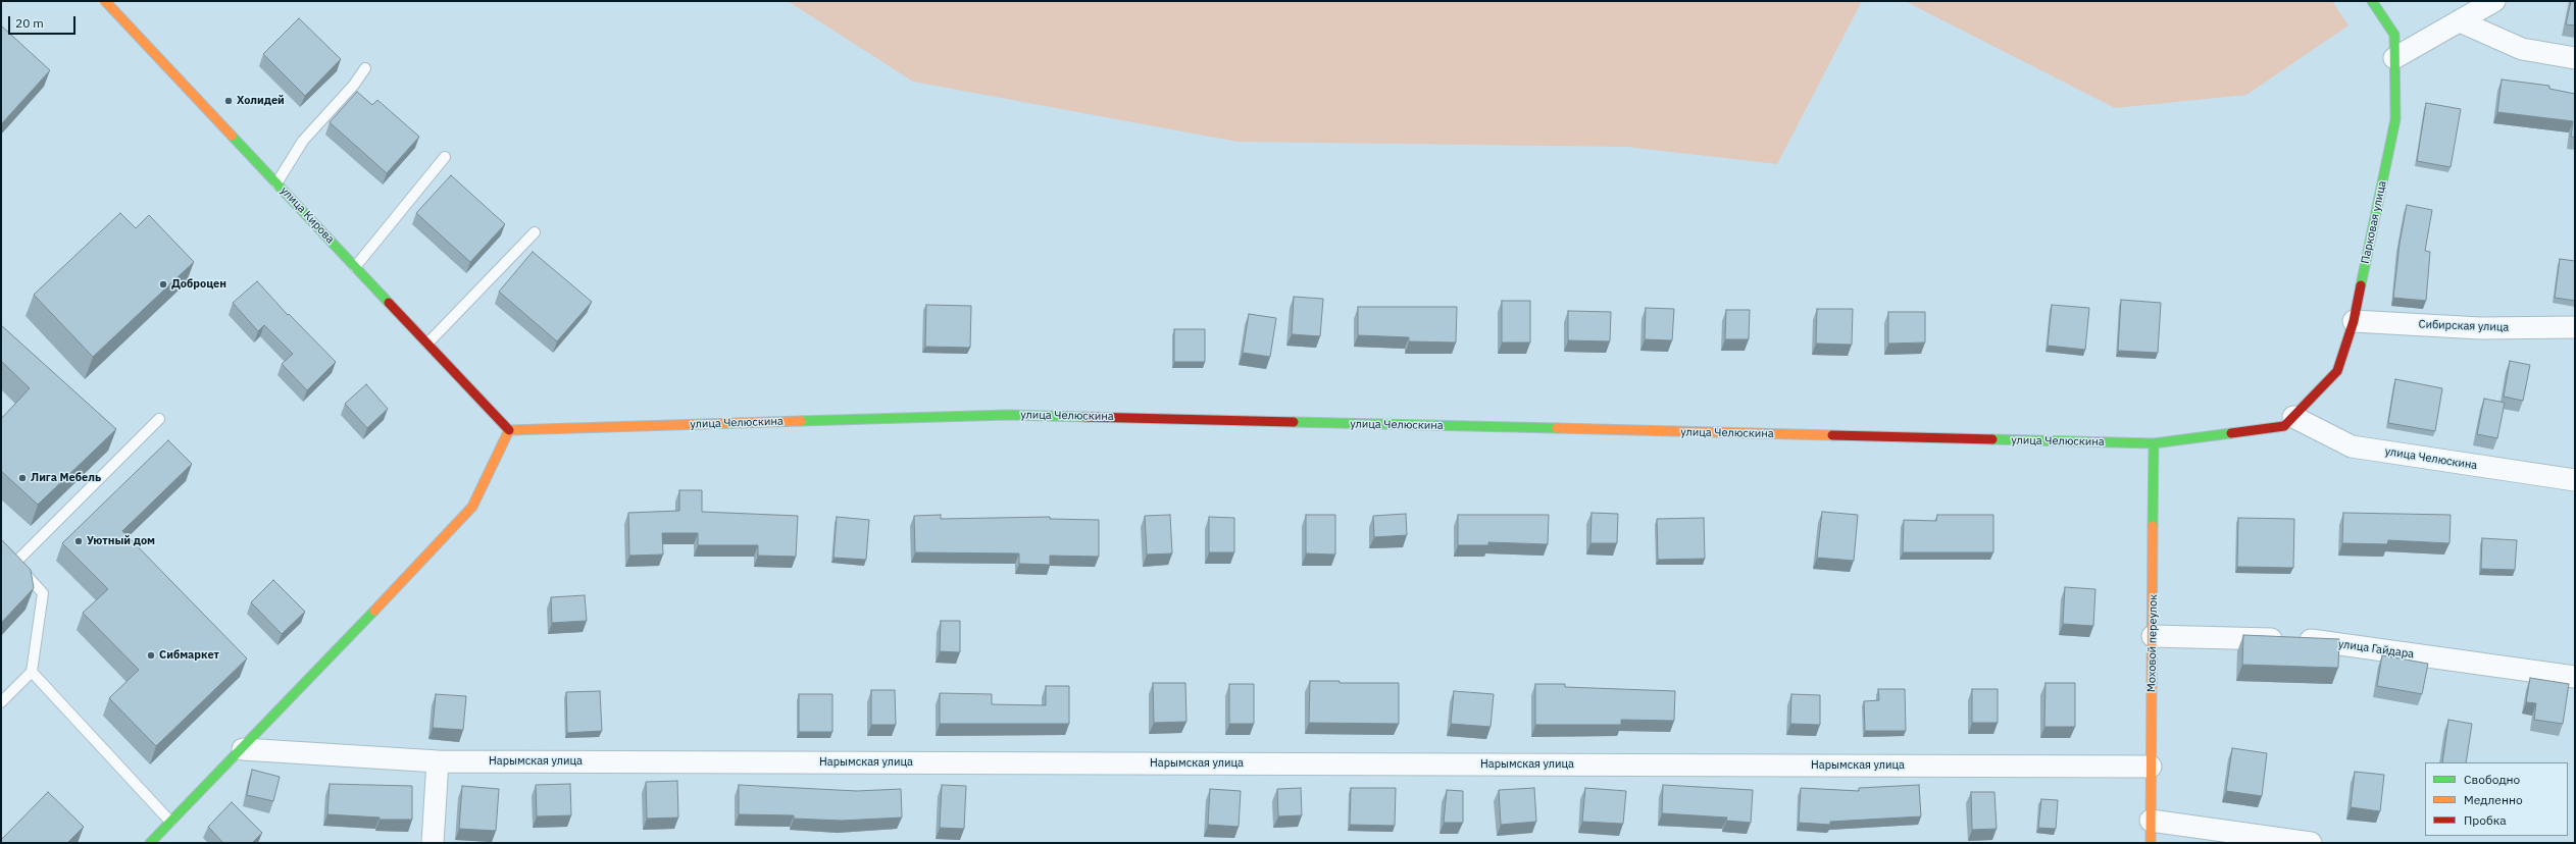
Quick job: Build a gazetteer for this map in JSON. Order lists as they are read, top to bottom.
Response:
{
  "streets": {
    "street": [
      "улица Кирова",
      "Парковая улица",
      "Сибирская улица",
      "улица Челюскина",
      "Моховой переулок",
      "улица Гайдара",
      "Нарымская улица"
    ]
  },
  "crossings": [
    ["улица Кирова", "улица Челюскина"],
    ["Парковая улица", "Сибирская улица"],
    ["Парковая улица", "улица Челюскина"],
    ["улица Челюскина", "Моховой переулок"],
    ["Моховой переулок", "улица Гайдара"],
    ["Моховой переулок", "Нарымская улица"]
  ],
  "places": [
    "Холидей",
    "Доброцен",
    "Лига Мебель",
    "Уютный дом",
    "Сибмаркет"
  ],
  "legend": ["Свободно", "Медленно", "Пробка"],
  "scale_bar": "20 m"
}
